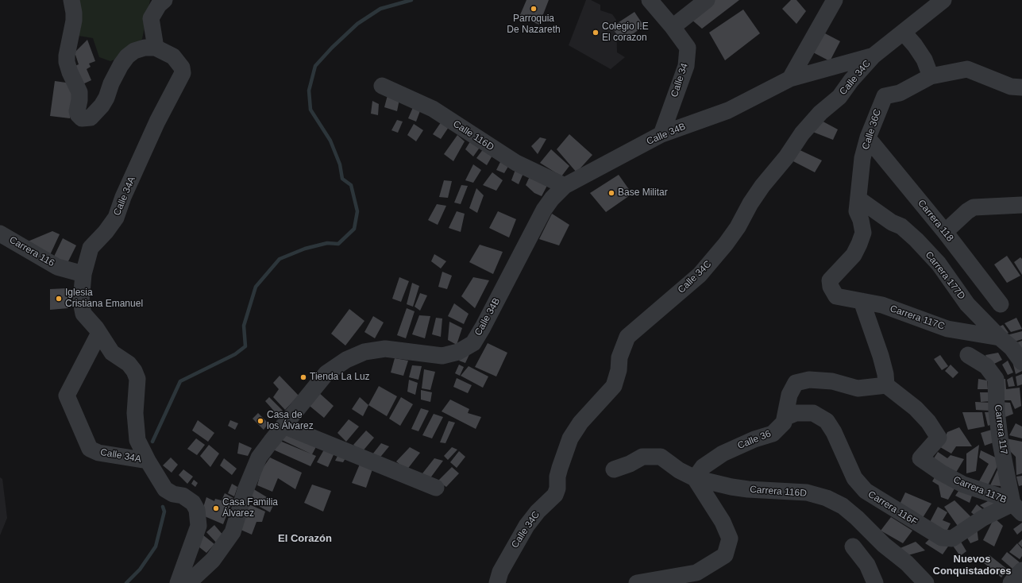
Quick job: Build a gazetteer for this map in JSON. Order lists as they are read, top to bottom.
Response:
{
  "streets": {
    "street": [
      "Calle 34C",
      "Calle 34",
      "Calle 36C",
      "Calle 34B",
      "Calle 116D",
      "Calle 34A",
      "Carrera 118",
      "Carrera 116",
      "Carrera 177D",
      "Carrera 117C",
      "Carrera 117",
      "Calle 36",
      "Carrera 117B",
      "Carrera 116D",
      "Carrera 116F"
    ]
  },
  "crossings": [
    ["Calle 34C", "Calle 34B"],
    ["Calle 34", "Calle 34B"],
    ["Calle 36C", "Carrera 118"],
    ["Calle 36C", "Carrera 177D"],
    ["Calle 36C", "Carrera 117C"],
    ["Calle 34B", "Calle 116D"],
    ["Calle 34A", "Carrera 116"],
    ["Carrera 177D", "Carrera 117C"],
    ["Carrera 117", "Carrera 117B"],
    ["Carrera 117", "Carrera 116F"],
    ["Calle 36", "Carrera 117B"],
    ["Calle 36", "Carrera 116D"],
    ["Calle 36", "Carrera 116F"],
    ["Carrera 117B", "Carrera 116F"]
  ],
  "districts": ["El Corazón", "Nuevos Conquistadores"],
  "places": [
    "Parroquia De Nazareth",
    "Colegio I.E El corazon",
    "Base Militar",
    "Iglesia Cristiana Emanuel",
    "Tienda La Luz",
    "Casa de los Álvarez",
    "Casa Familia Álvarez"
  ]
}
